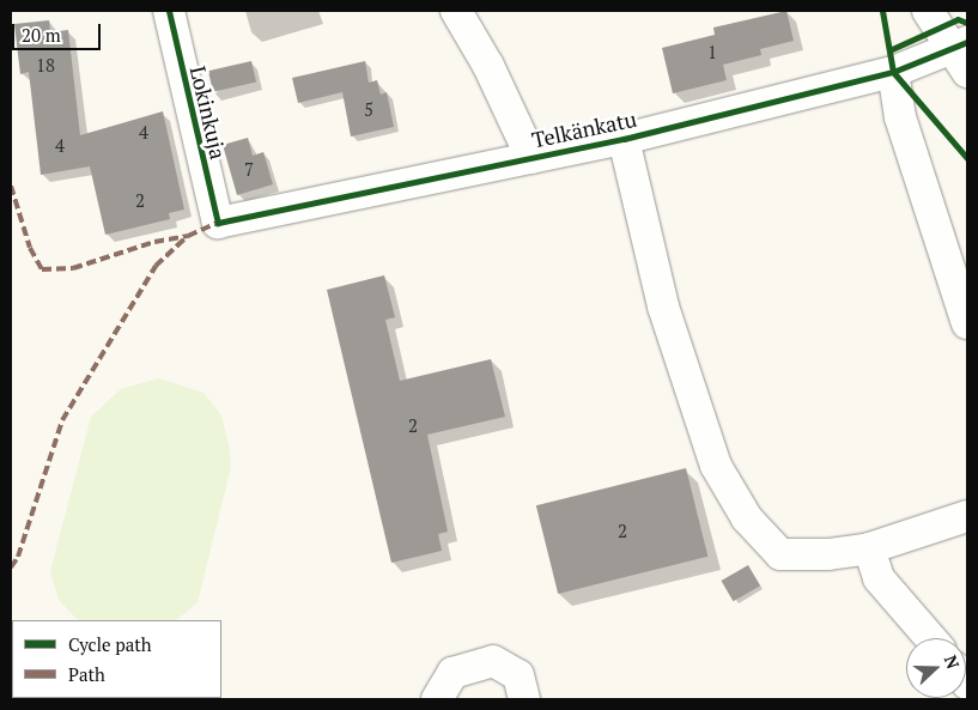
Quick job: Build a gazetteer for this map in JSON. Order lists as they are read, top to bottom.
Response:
{
  "streets": {
    "street": ["Lokinkuja", "Telkänkatu"]
  },
  "crossings": [
    ["Lokinkuja", "Telkänkatu"]
  ],
  "house_numbers": [
    "1",
    "18",
    "5",
    "4",
    "4",
    "7",
    "2",
    "2",
    "2"
  ],
  "legend": ["Cycle path", "Path"],
  "scale_bar": "20 m",
  "north": "right"
}
